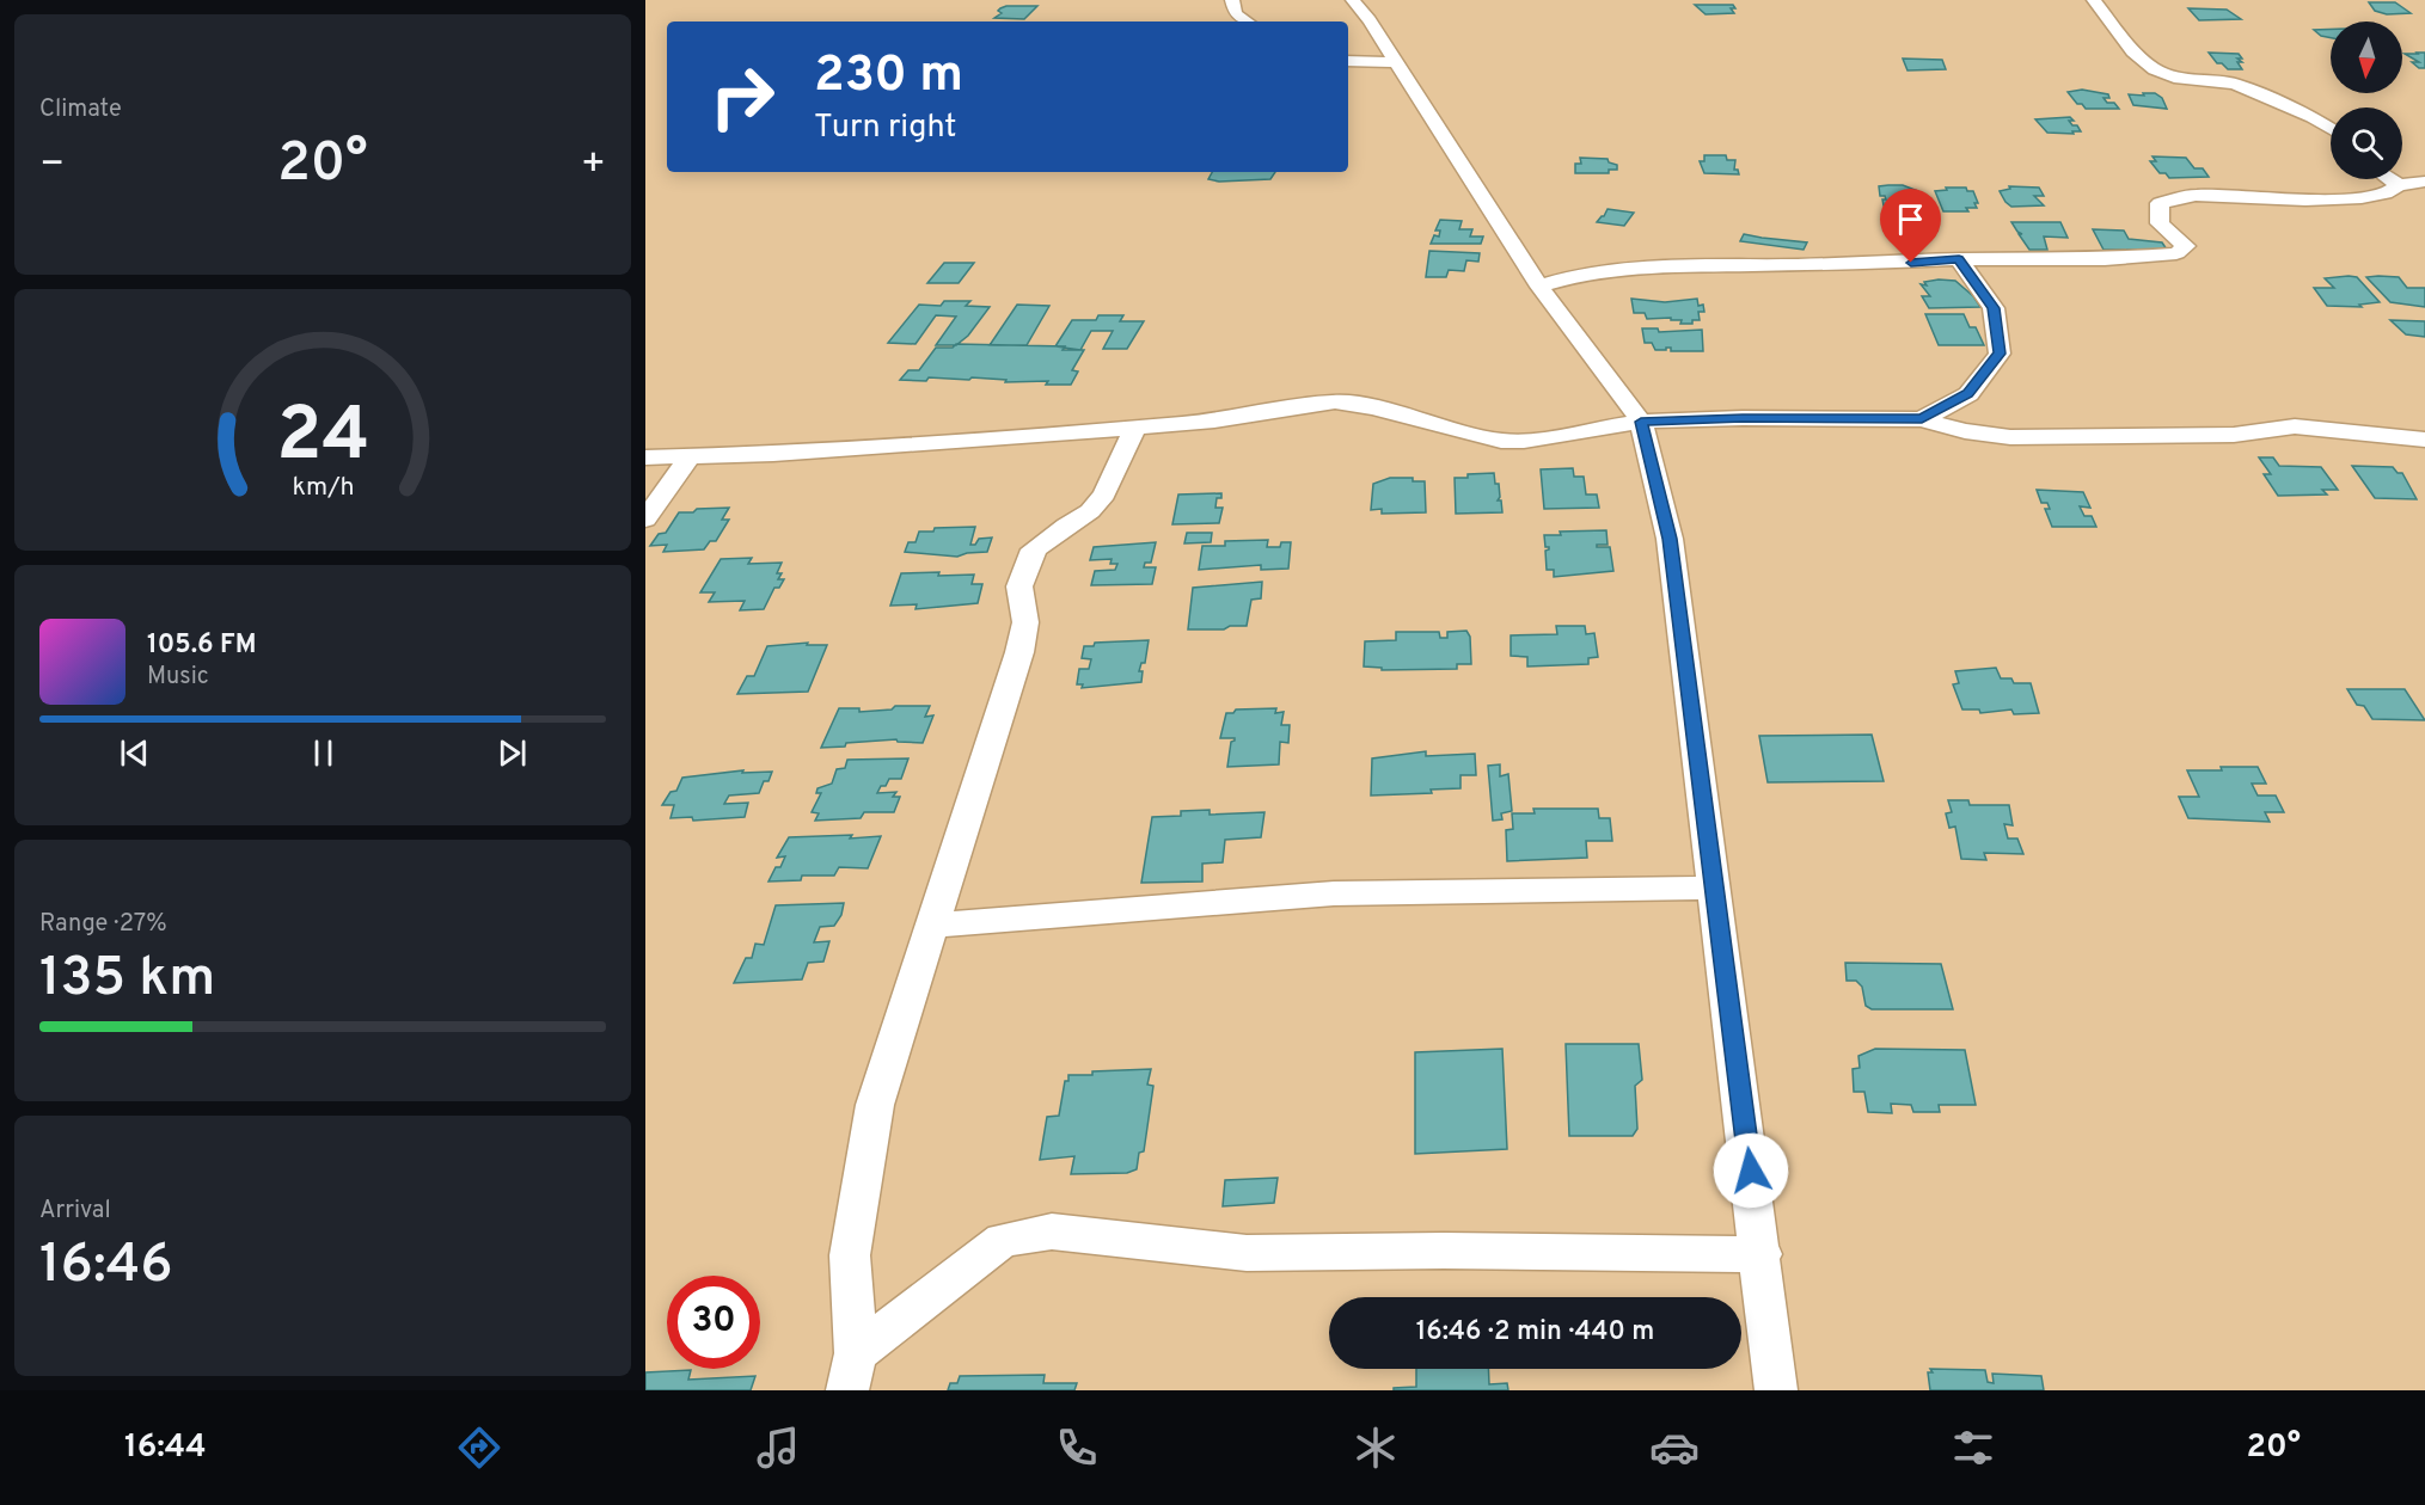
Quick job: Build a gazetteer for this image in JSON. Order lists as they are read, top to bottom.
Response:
{
  "north": "bottom",
  "page": {
    "tile": [
      "Climate",
      ["Range · 27%", "135 km"],
      ["Arrival", "16:46"]
    ],
    "turn": ["230 m", "Turn right"],
    "heat": ["−", "20°", "+"],
    "song": ["105.6 FM", "Music"],
    "limit": "30",
    "trip": "16:46 · 2 min · 440 m",
    "tabs": ["16:44", "20°"],
    "gauge": ["24", "km/h"]
  }
}
